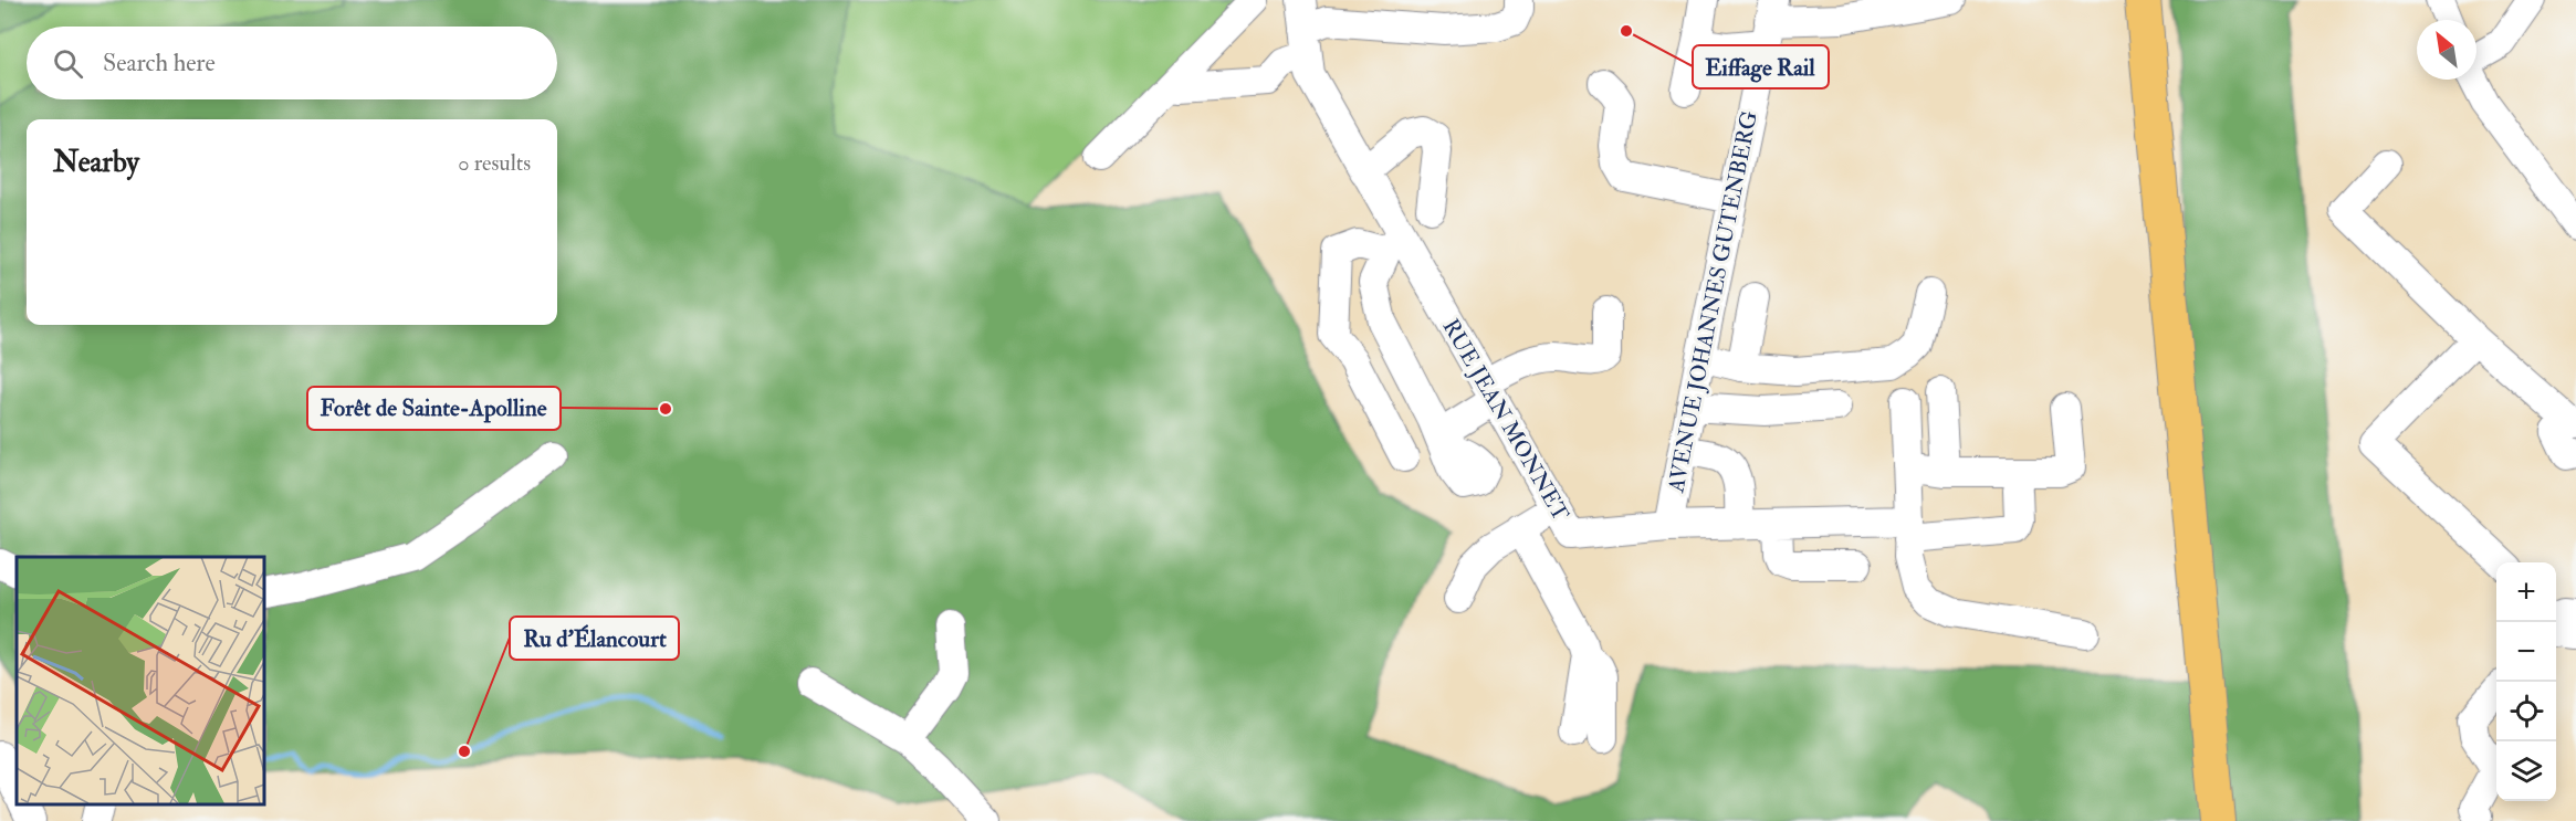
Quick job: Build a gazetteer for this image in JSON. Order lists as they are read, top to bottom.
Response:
{
  "streets": {
    "street": ["AVENUE JOHANNES GUTENBERG", "RUE JEAN MONNET"]
  },
  "crossings": [
    ["AVENUE JOHANNES GUTENBERG", "RUE JEAN MONNET"]
  ],
  "places": ["Eiffage Rail", "Forêt de Sainte-Apolline", "Ru d'Élancourt"],
  "north": "top left",
  "page": {
    "search": "Search here",
    "heading": ["Nearby", "0 results"],
    "map_buttons": ["+", "−"]
  }
}
